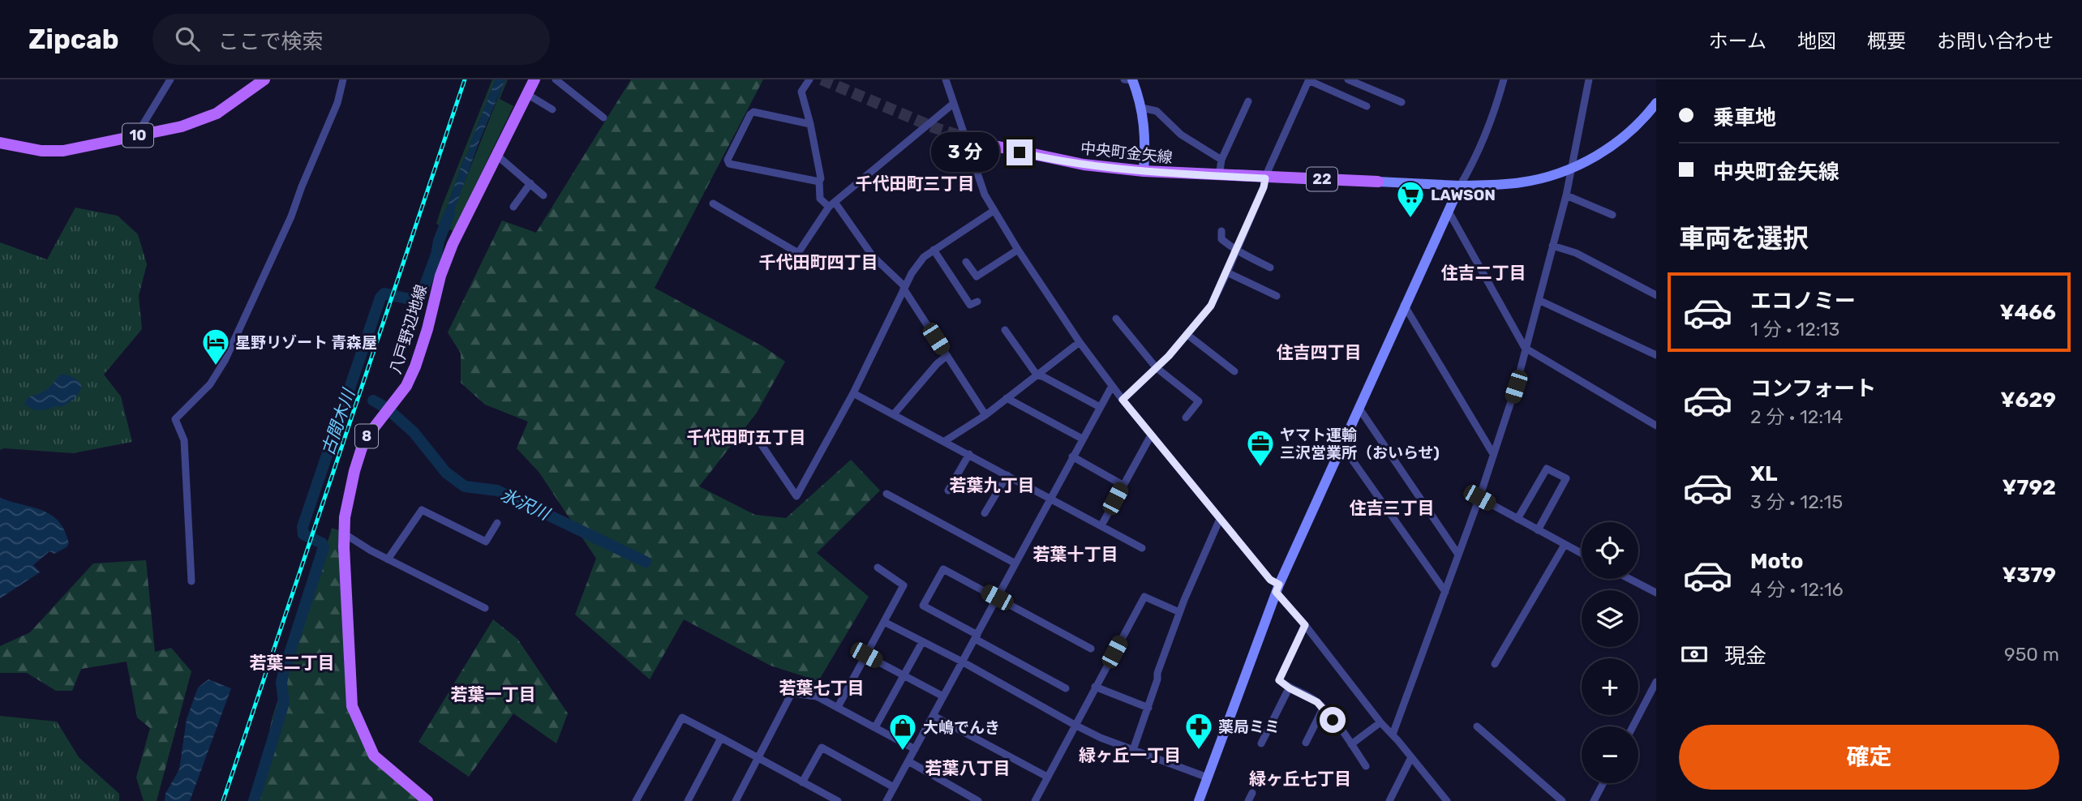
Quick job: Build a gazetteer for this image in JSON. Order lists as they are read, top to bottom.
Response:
{
  "streets": {
    "main road": [
      "10",
      "中央町金矢線",
      "22",
      "八戸野辺地線",
      "8"
    ]
  },
  "crossings": [
    ["中央町金矢線", "22"]
  ],
  "districts": [
    "千代田町三丁目",
    "千代田町四丁目",
    "住吉二丁目",
    "住吉四丁目",
    "千代田町五丁目",
    "若葉九丁目",
    "住吉三丁目",
    "若葉十丁目",
    "若葉二丁目",
    "若葉七丁目",
    "若葉一丁目",
    "緑ヶ丘一丁目",
    "若葉八丁目",
    "緑ヶ丘七丁目"
  ],
  "water": ["古間木川", "氷沢川"],
  "places": {
    "supermarket": ["LAWSON"],
    "hotel": ["星野リゾート 青森屋"],
    "office": ["ヤマト運輸 三沢営業所（おいらせ)"],
    "pharmacy": ["薬局ミミ"],
    "shop": ["大嶋でんき"]
  },
  "page": {
    "header": "Zipcab",
    "search": "ここで検索",
    "nav": [
      "ホーム",
      "地図",
      "概要",
      "お問い合わせ"
    ],
    "banner": ["乗車地", "中央町金矢線"],
    "bubble": "3 分",
    "heading": "車両を選択",
    "list": [
      {
        "name": "エコノミー",
        "note": "1 分 · 12:13",
        "value": "¥466"
      },
      {
        "name": "コンフォート",
        "note": "2 分 · 12:14",
        "value": "¥629"
      },
      {
        "name": "XL",
        "note": "3 分 · 12:15",
        "value": "¥792"
      },
      {
        "name": "Moto",
        "note": "4 分 · 12:16",
        "value": "¥379"
      }
    ],
    "map_buttons": ["+", "−"],
    "pay": ["現金", "950 m"],
    "buttons": "確定"
  }
}
